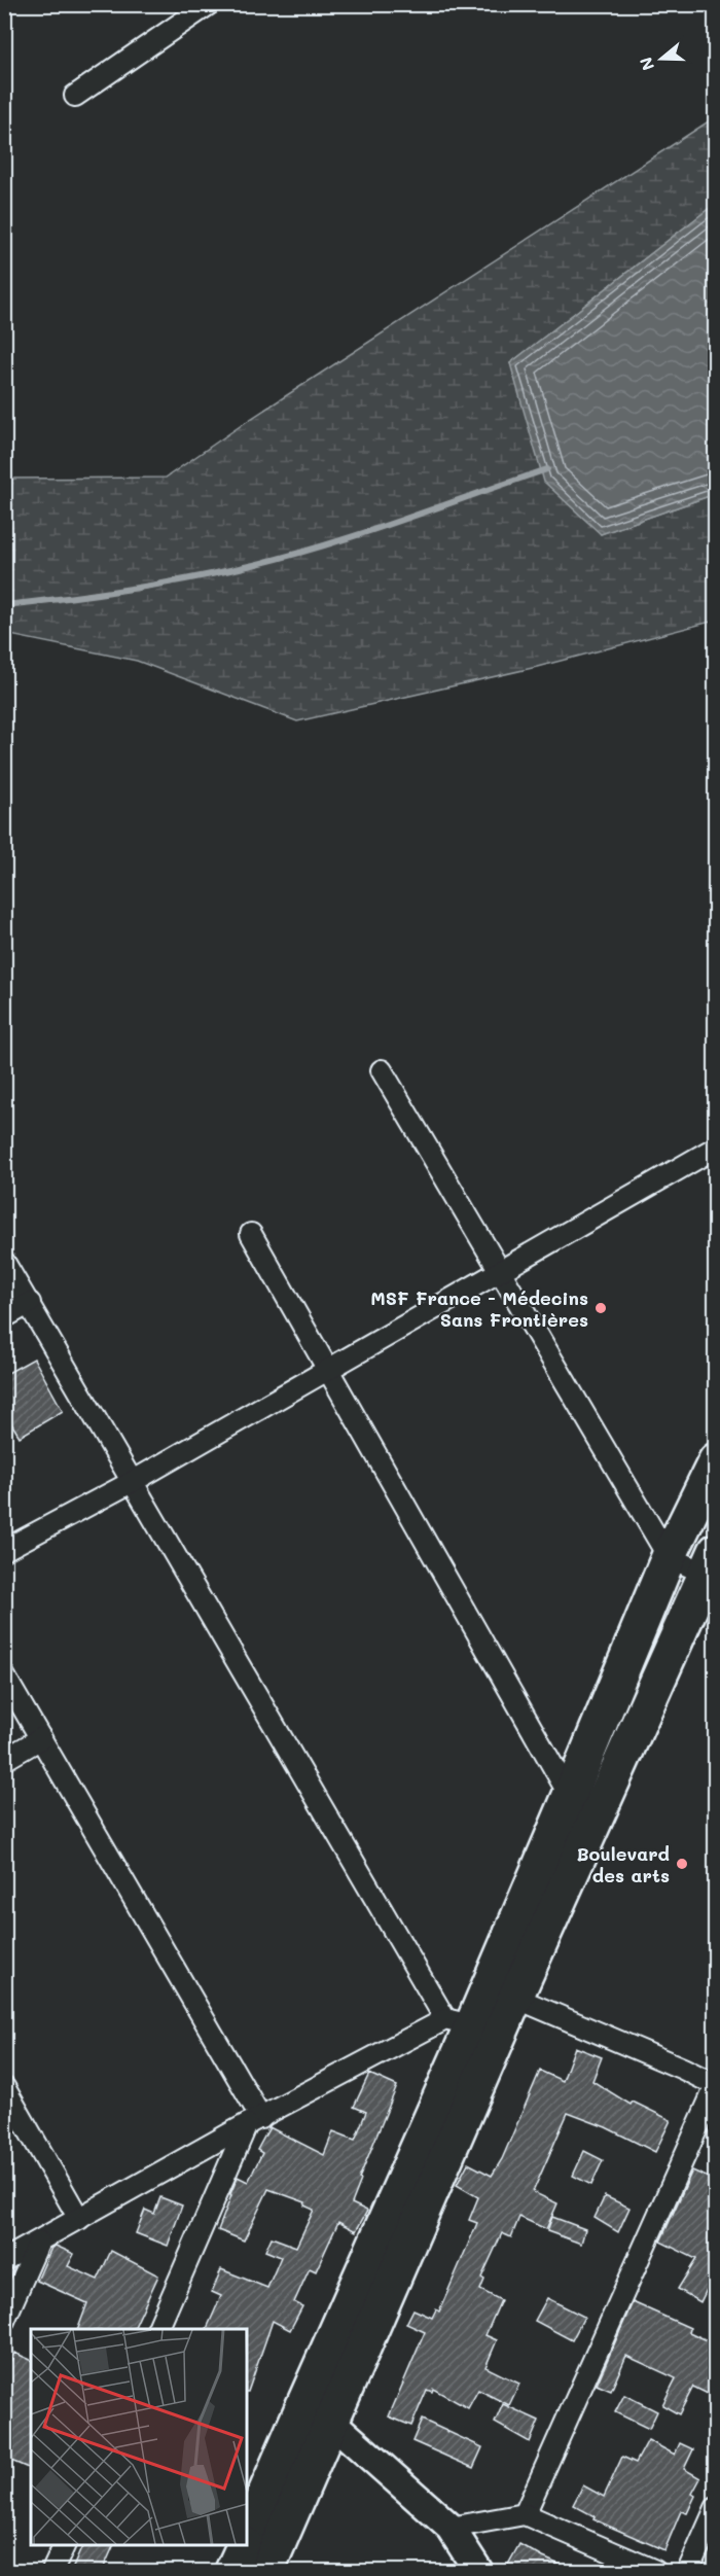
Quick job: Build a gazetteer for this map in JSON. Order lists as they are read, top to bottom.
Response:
{
  "places": ["MSF France - Médecins Sans Frontières", "Boulevard des arts"],
  "north": "left"
}
